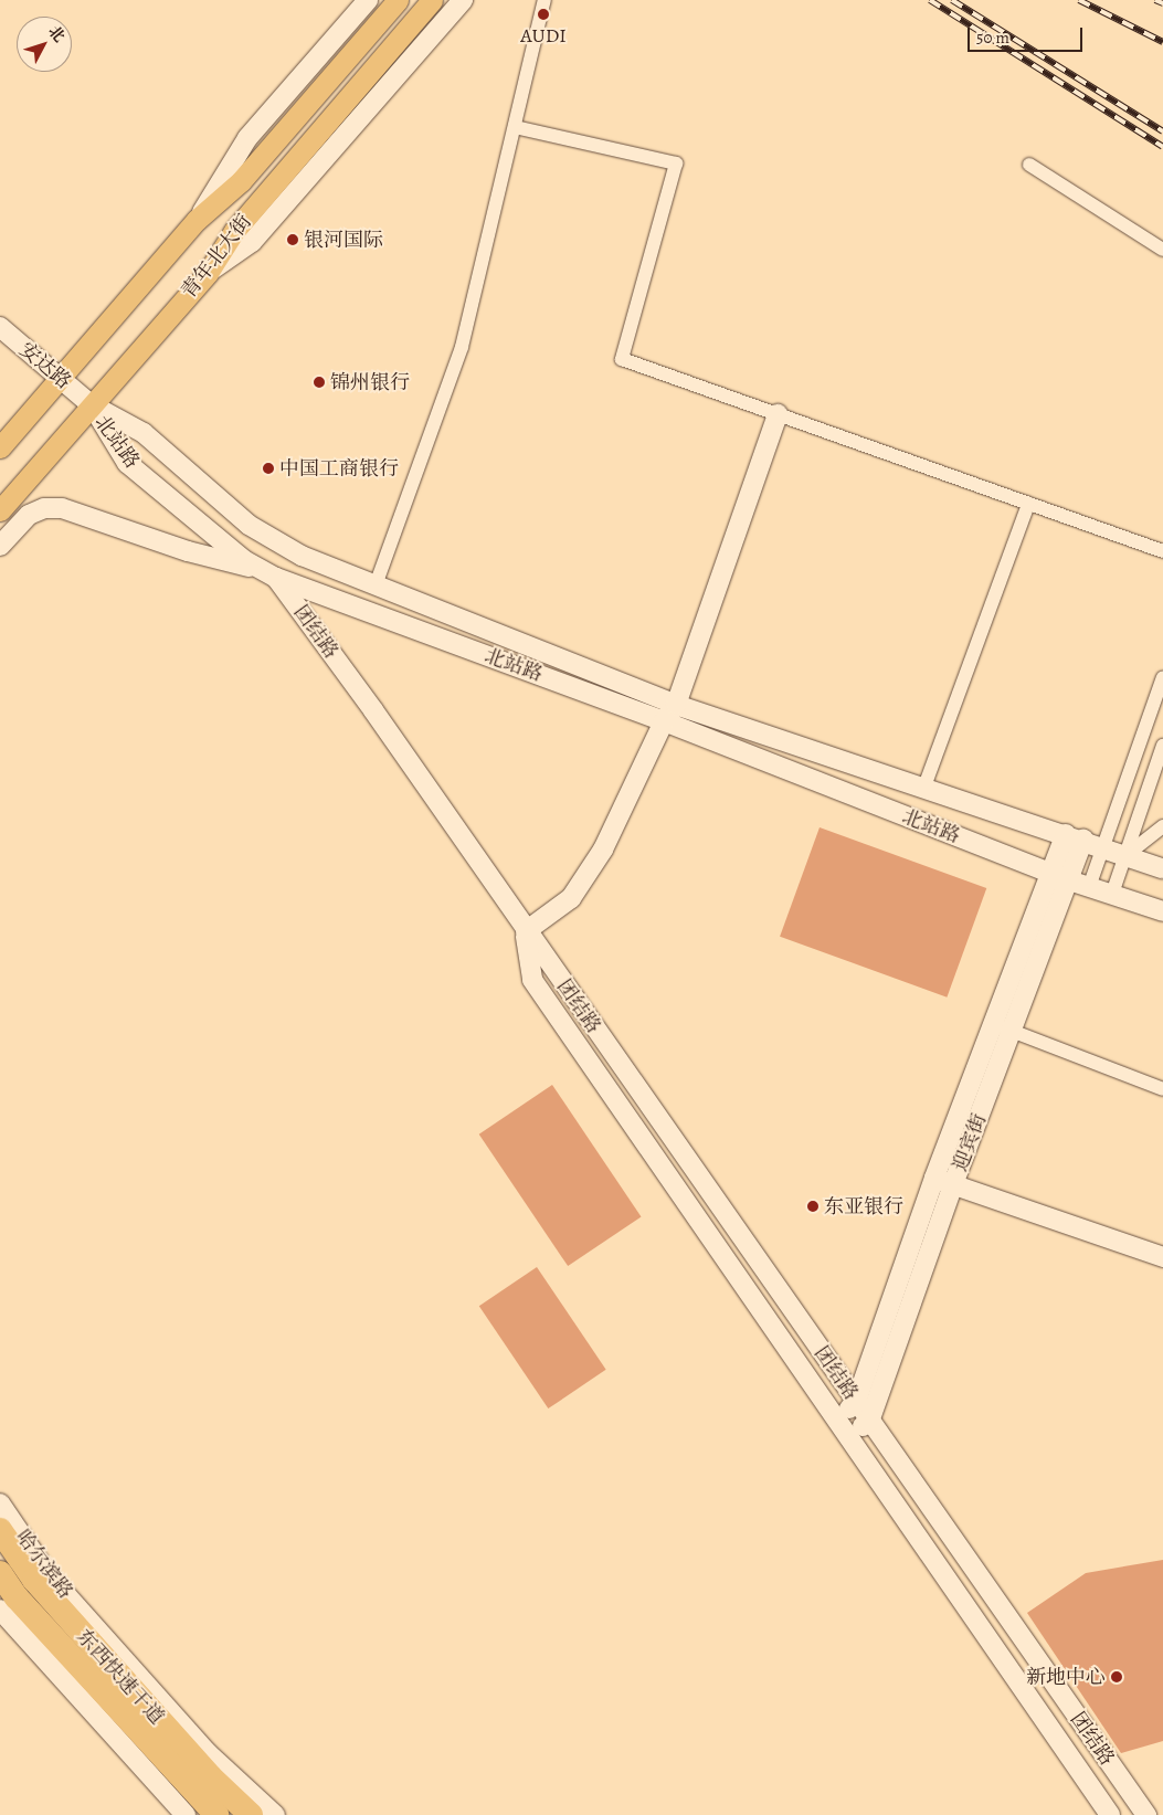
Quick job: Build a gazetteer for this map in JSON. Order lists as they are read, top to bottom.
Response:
{
  "streets": {
    "highway": ["东西快速干道"],
    "main road": ["青年北大街"],
    "street": [
      "安达路",
      "北站路",
      "团结路",
      "迎宾街",
      "哈尔滨路"
    ]
  },
  "crossings": [
    ["青年北大街", "安达路"],
    ["青年北大街", "北站路"],
    ["安达路", "北站路"],
    ["北站路", "团结路"],
    ["北站路", "迎宾街"],
    ["团结路", "迎宾街"]
  ],
  "places": [
    "AUDI",
    "银河国际",
    "锦州银行",
    "中国工商银行",
    "东亚银行",
    "新地中心"
  ],
  "scale_bar": "50 m",
  "north": "top right"
}
